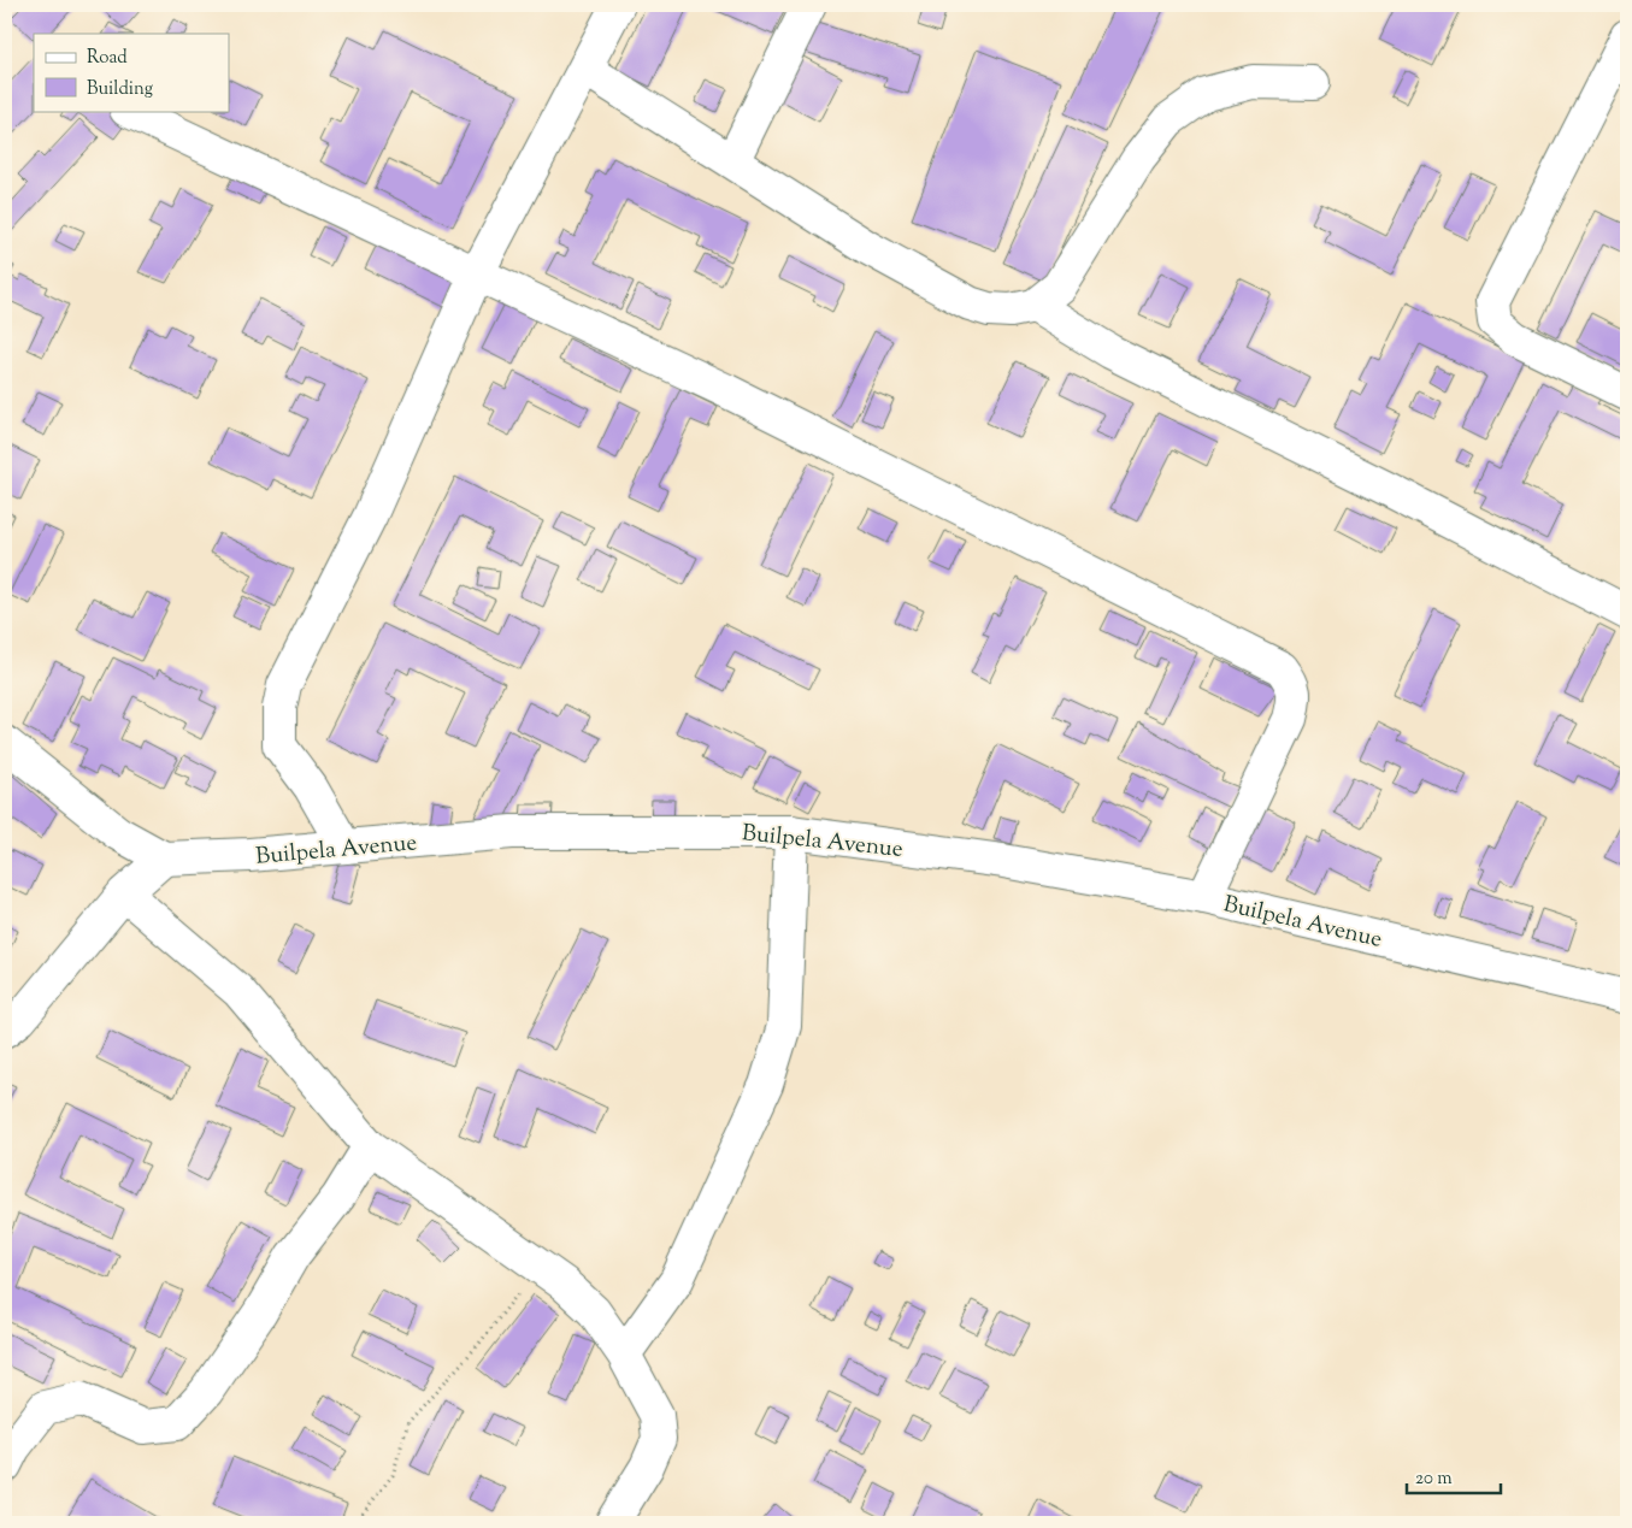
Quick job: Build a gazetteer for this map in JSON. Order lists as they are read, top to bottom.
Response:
{
  "streets": {
    "street": ["Builpela Avenue"]
  },
  "legend": ["Road", "Building"],
  "scale_bar": "20 m"
}
